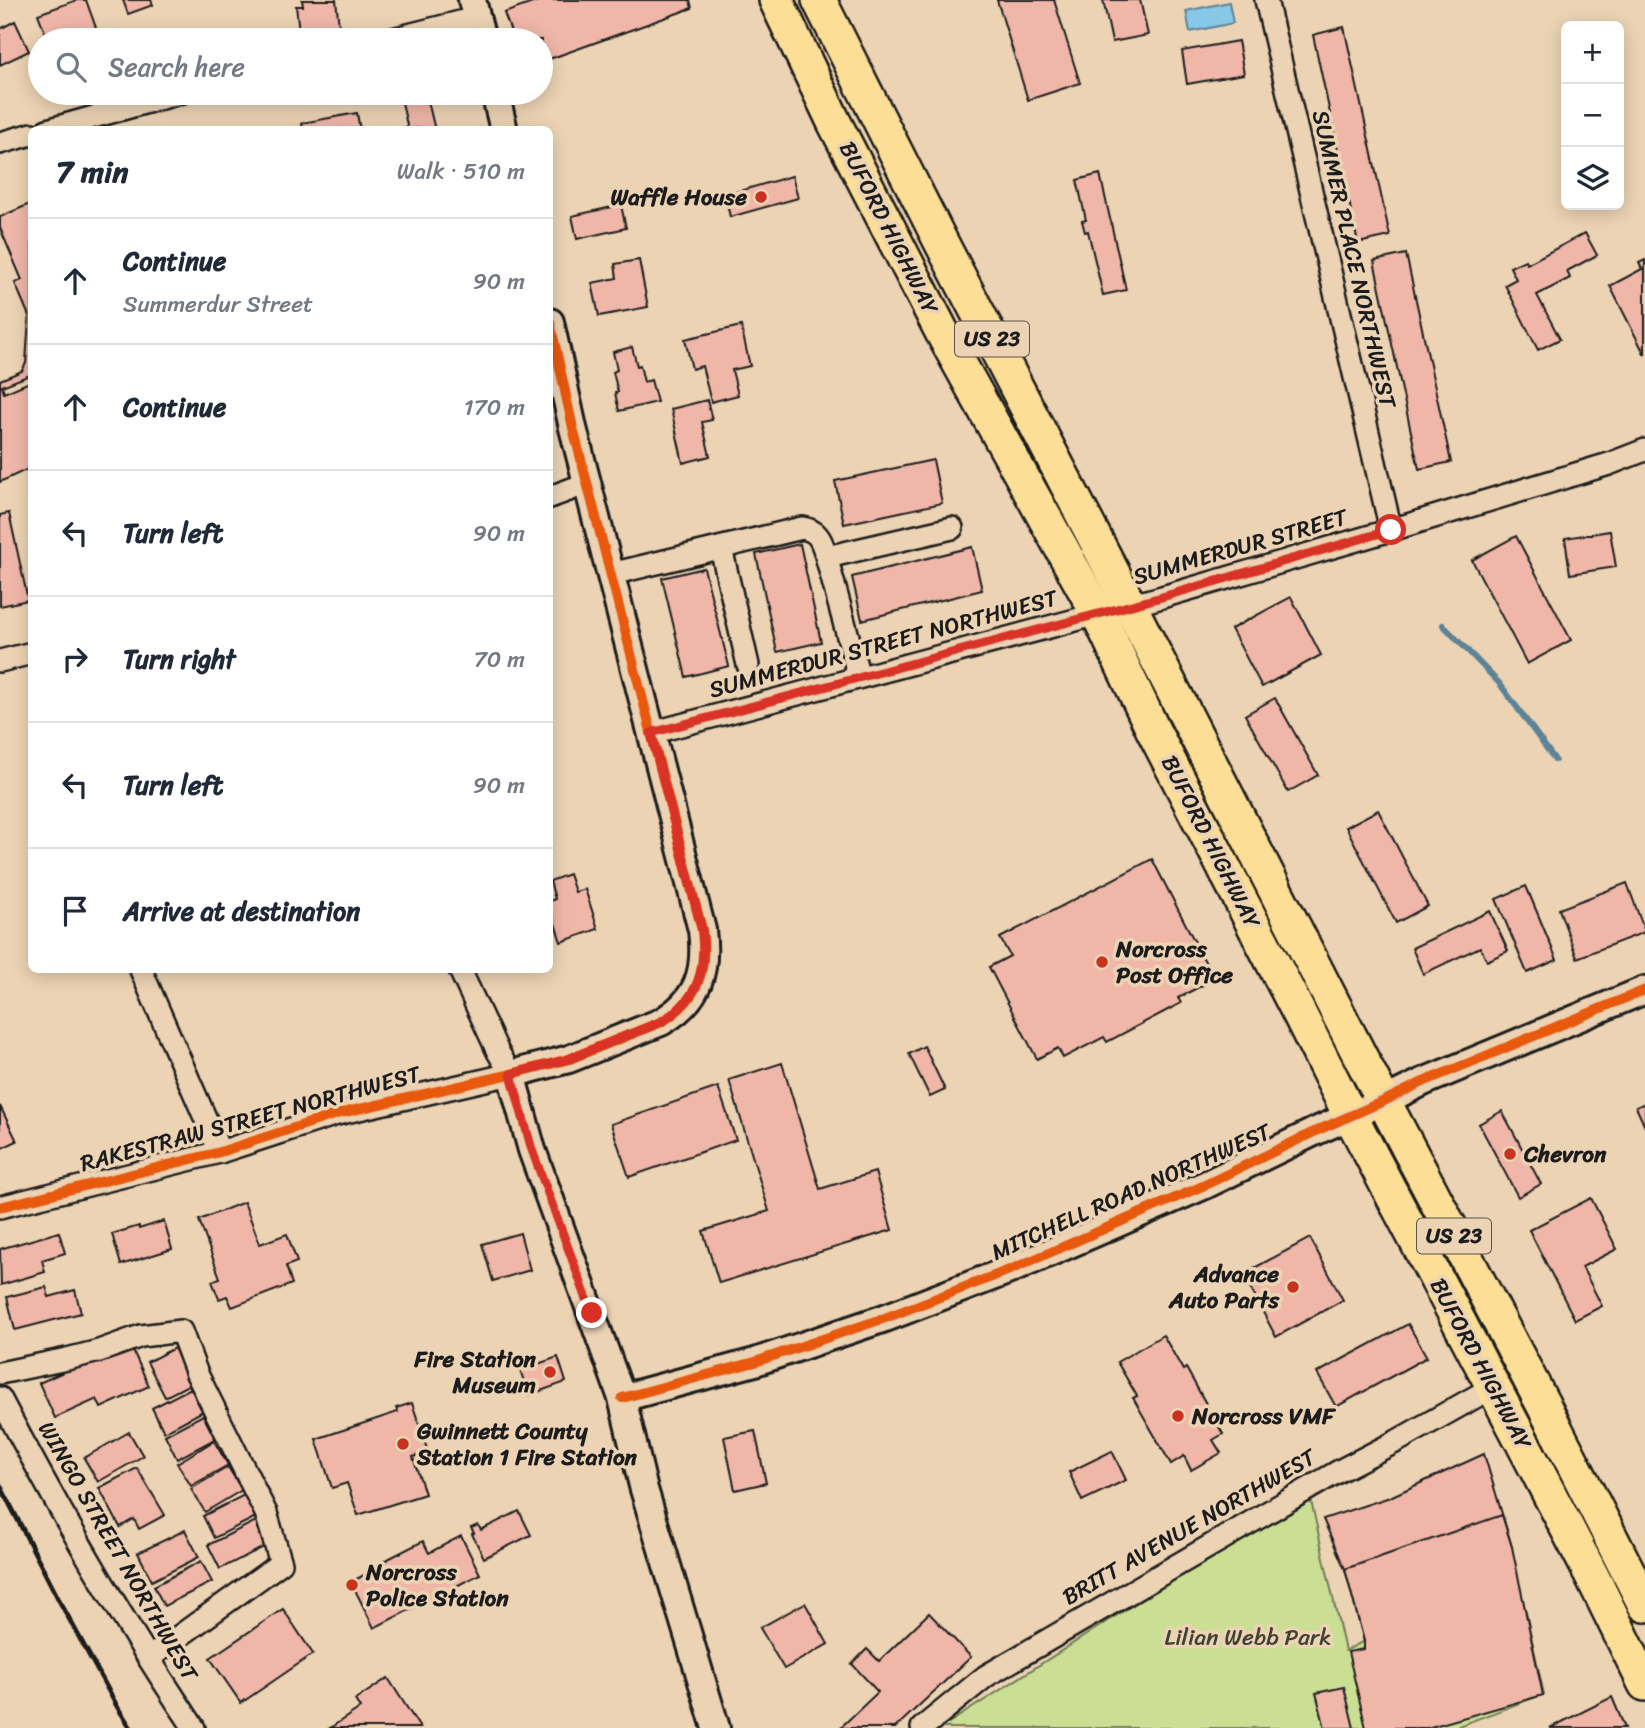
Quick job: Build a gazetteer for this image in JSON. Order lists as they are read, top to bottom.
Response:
{
  "streets": {
    "main road": ["BUFORD HIGHWAY", "US 23"],
    "street": [
      "SUMMER PLACE NORTHWEST",
      "SUMMERDUR STREET",
      "SUMMERDUR STREET NORTHWEST",
      "RAKESTRAW STREET NORTHWEST",
      "MITCHELL ROAD NORTHWEST",
      "BRITT AVENUE NORTHWEST",
      "WINGO STREET NORTHWEST"
    ]
  },
  "crossings": [
    ["BUFORD HIGHWAY", "SUMMERDUR STREET"],
    ["BUFORD HIGHWAY", "SUMMERDUR STREET NORTHWEST"],
    ["BUFORD HIGHWAY", "MITCHELL ROAD NORTHWEST"],
    ["BUFORD HIGHWAY", "BRITT AVENUE NORTHWEST"],
    ["SUMMER PLACE NORTHWEST", "SUMMERDUR STREET"],
    ["SUMMERDUR STREET", "SUMMERDUR STREET NORTHWEST"]
  ],
  "parks": ["Lilian Webb Park"],
  "places": [
    "Waffle House",
    "Norcross Post Office",
    "Chevron",
    "Advance Auto Parts",
    "Fire Station Museum",
    "Norcross VMF",
    "Gwinnett County Station 1 Fire Station",
    "Norcross Police Station"
  ],
  "page": {
    "map_buttons": ["+", "−"],
    "search": "Search here",
    "heading": ["7 min", "Walk · 510 m"],
    "list": [
      ["Continue", "Summerdur Street", "90 m"],
      ["Continue", "170 m"],
      ["Turn left", "90 m"],
      ["Turn right", "70 m"],
      ["Turn left", "90 m"],
      "Arrive at destination"
    ]
  }
}
